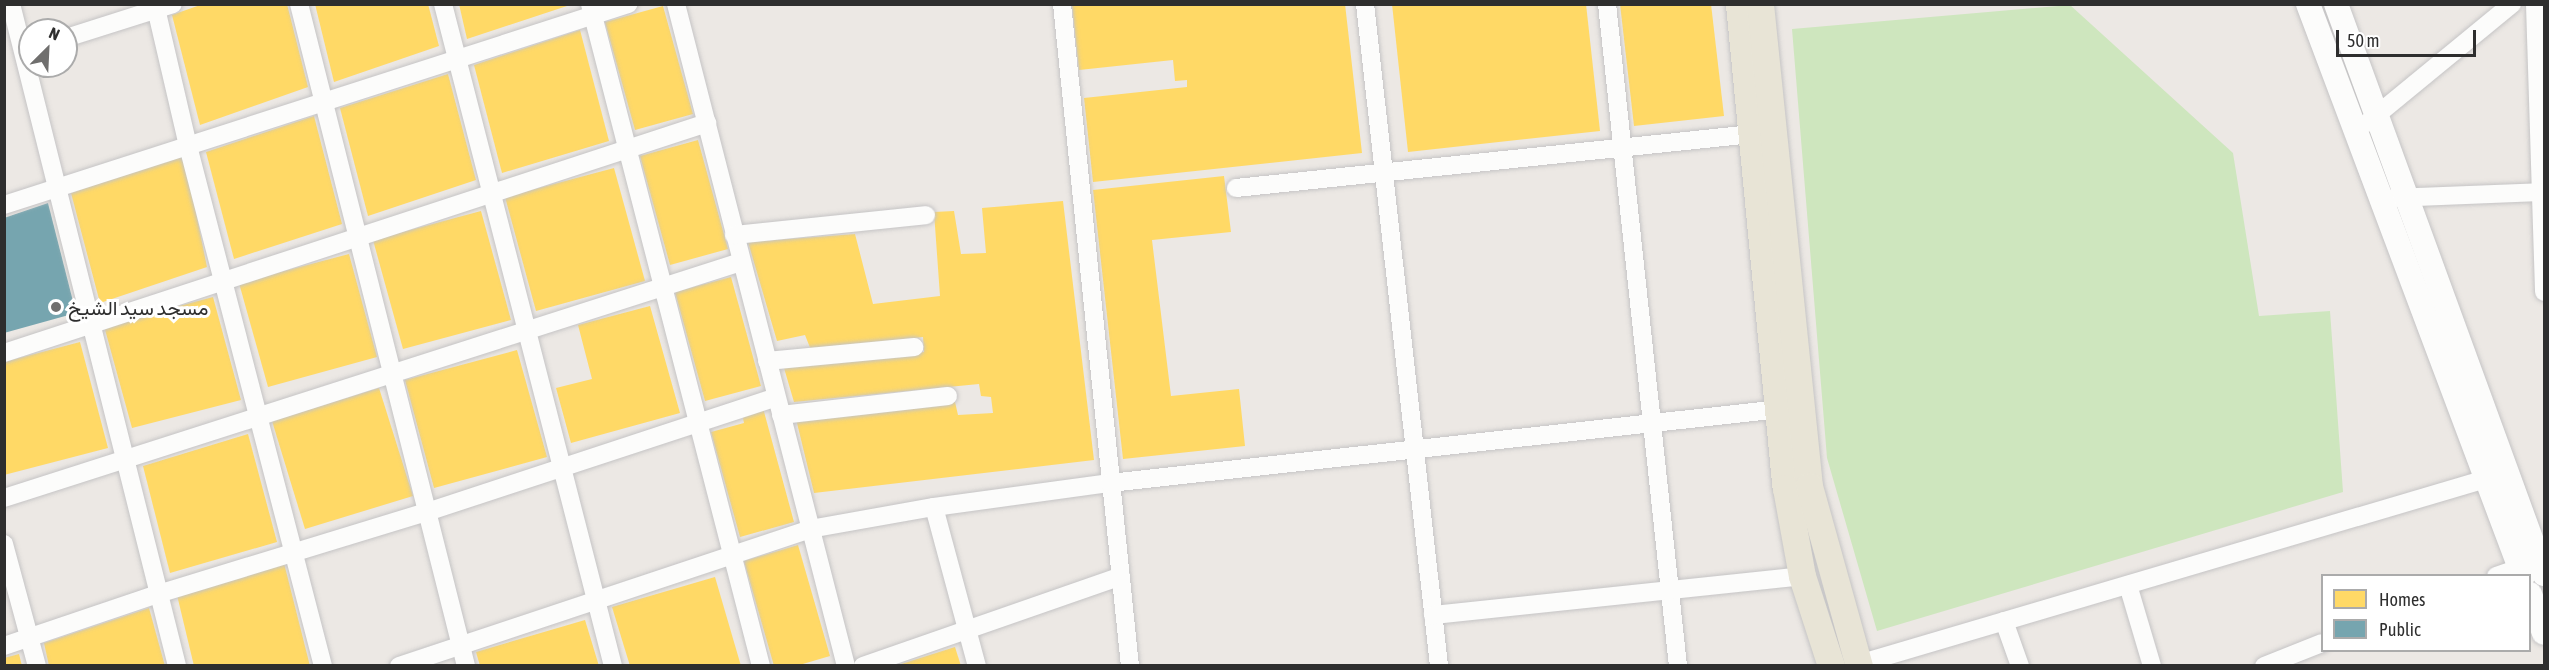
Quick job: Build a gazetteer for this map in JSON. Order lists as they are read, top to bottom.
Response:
{
  "places": ["مسجد سيد الشيخ"],
  "legend": ["Homes", "Public"],
  "scale_bar": "50 m",
  "north": "top right"
}
